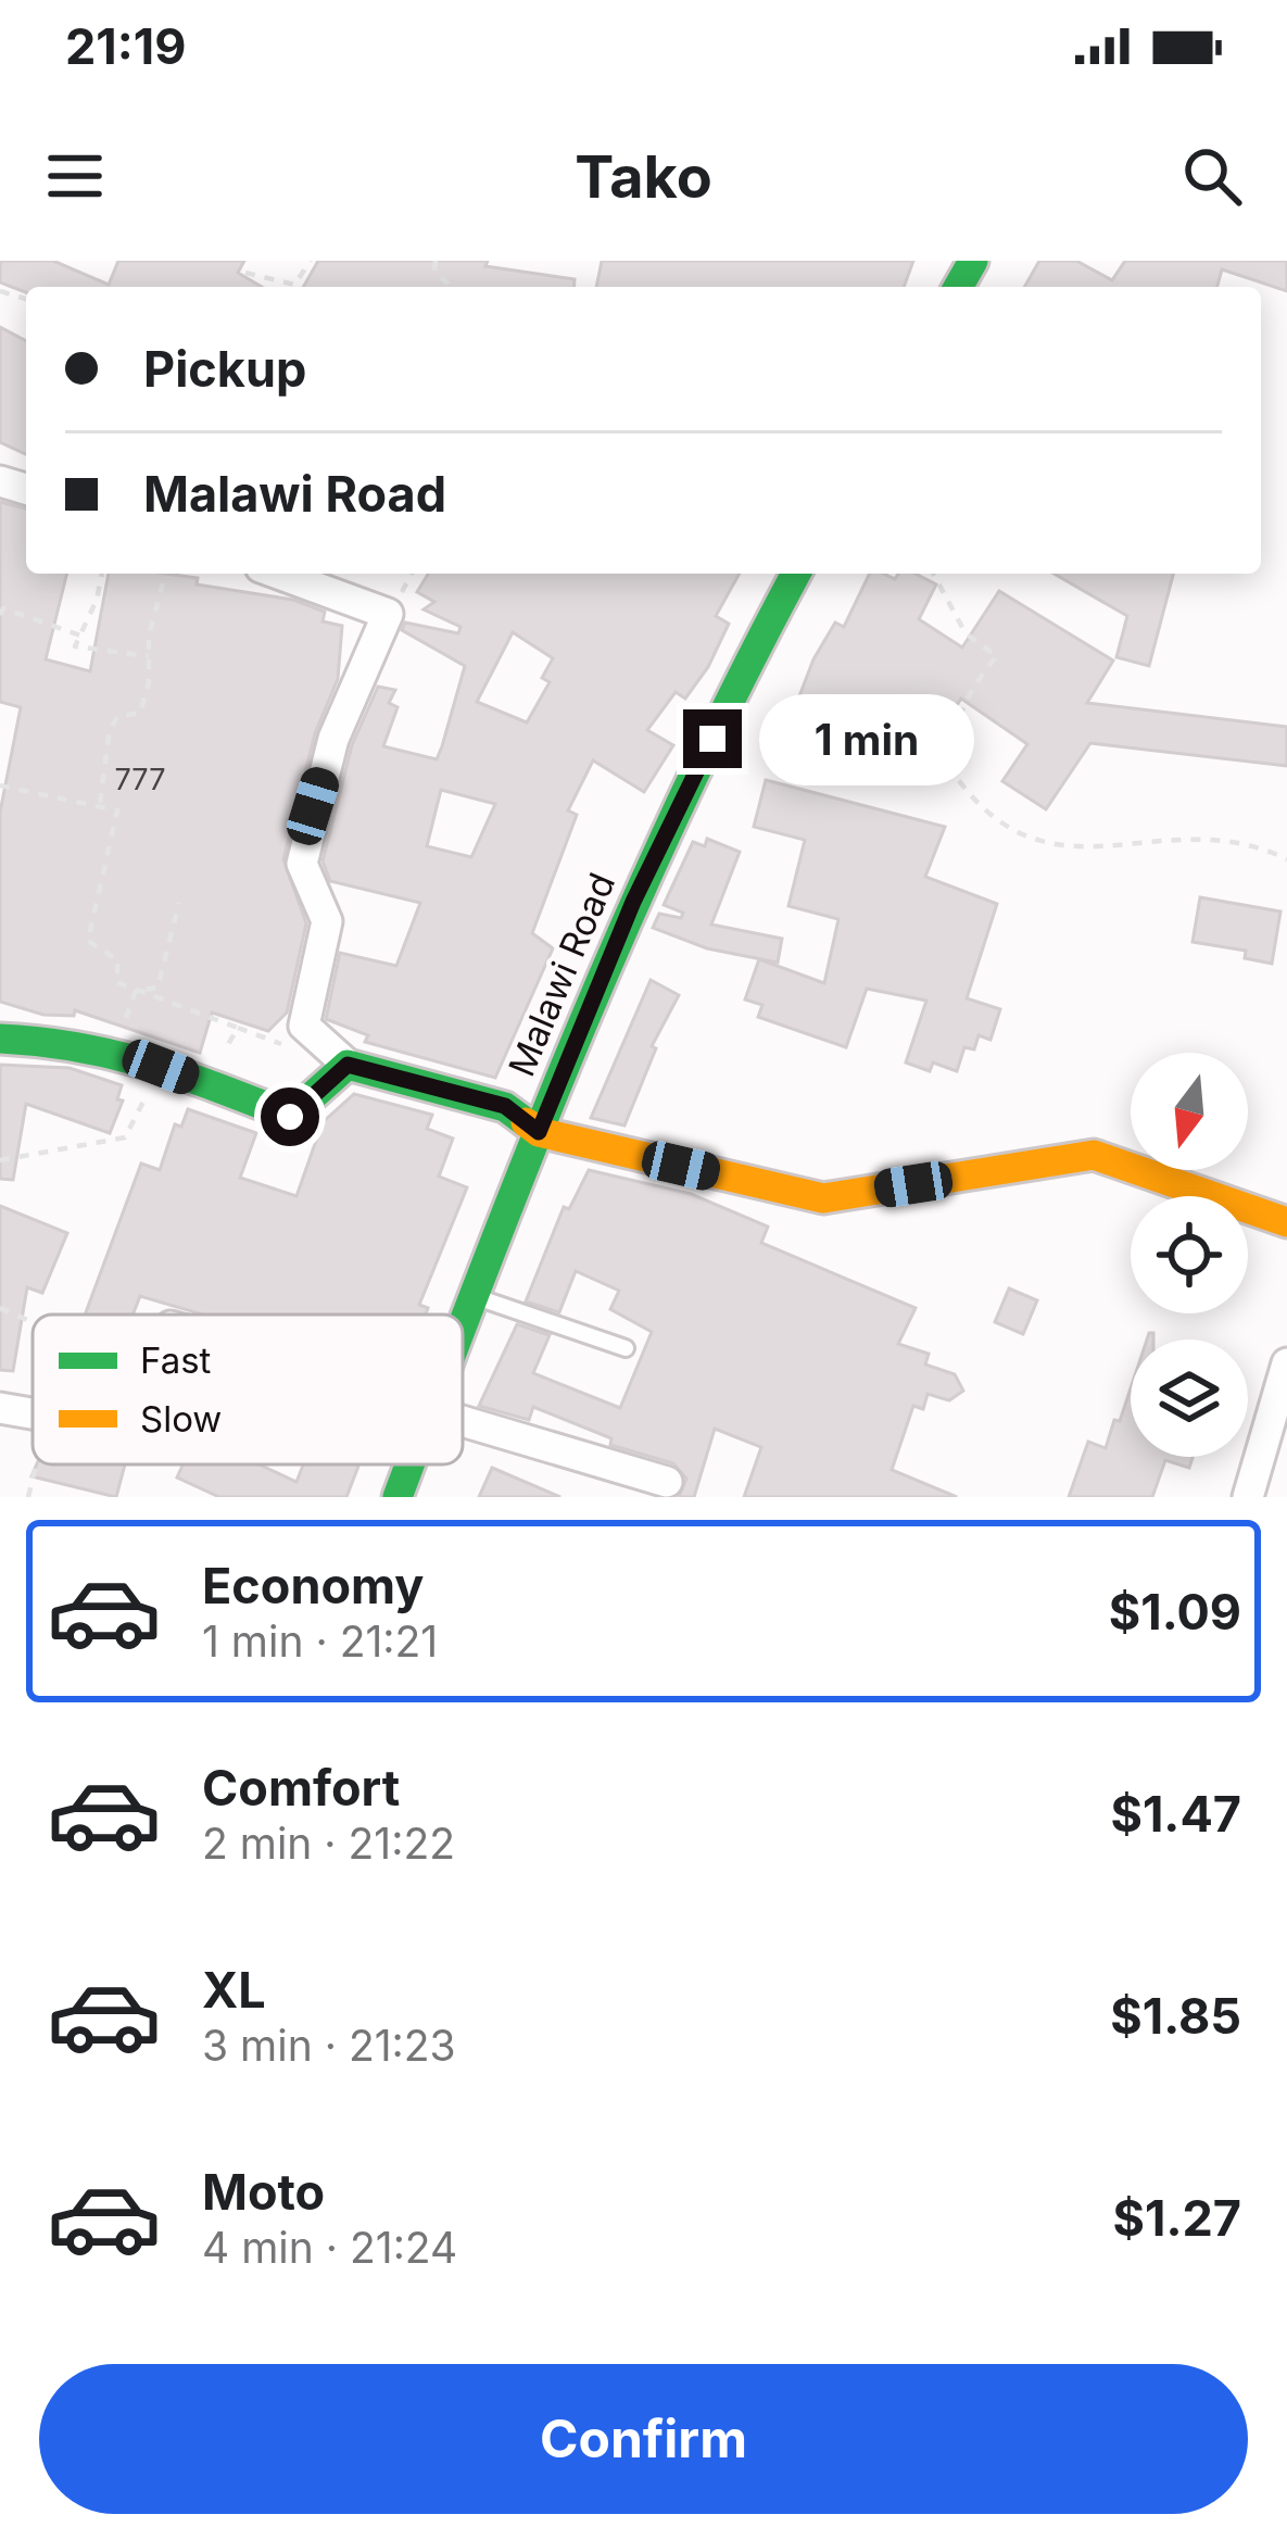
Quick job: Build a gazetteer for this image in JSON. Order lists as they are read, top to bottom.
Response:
{
  "streets": {
    "street": ["Malawi Road"]
  },
  "house_numbers": ["777"],
  "legend": ["Fast", "Slow"],
  "north": "bottom",
  "page": {
    "status": "21:19",
    "header": "Tako",
    "banner": ["Pickup", "Malawi Road"],
    "bubble": "1 min",
    "list": [
      {
        "name": "Economy",
        "note": "1 min · 21:21",
        "value": "$1.09"
      },
      {
        "name": "Comfort",
        "note": "2 min · 21:22",
        "value": "$1.47"
      },
      {
        "name": "XL",
        "note": "3 min · 21:23",
        "value": "$1.85"
      },
      {
        "name": "Moto",
        "note": "4 min · 21:24",
        "value": "$1.27"
      }
    ],
    "buttons": "Confirm"
  }
}
